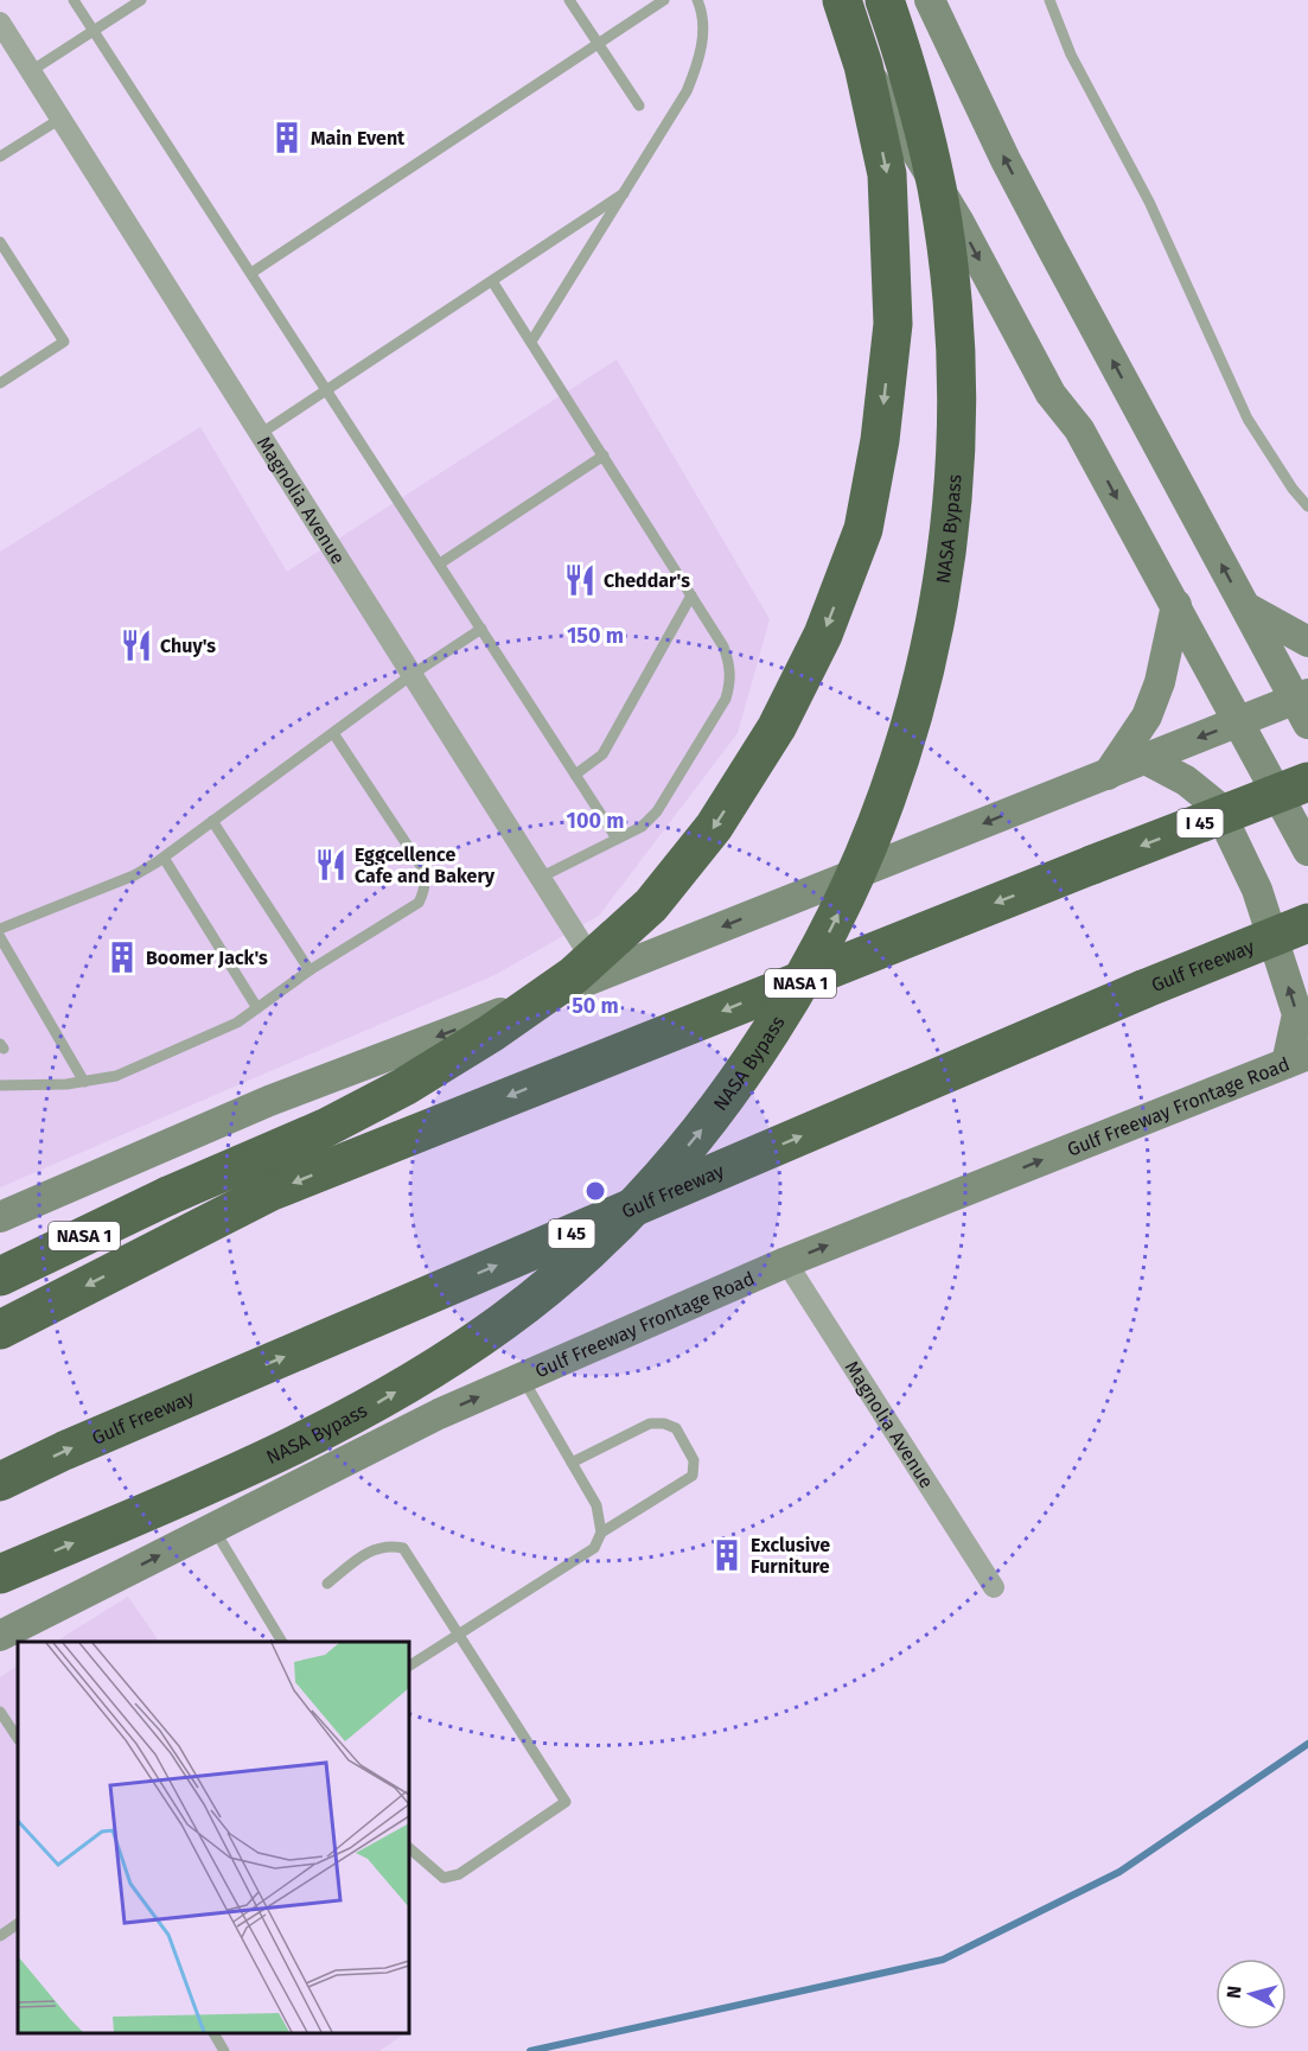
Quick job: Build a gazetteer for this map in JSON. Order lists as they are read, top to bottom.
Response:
{
  "streets": {
    "highway": [
      "NASA Bypass",
      "I 45",
      "Gulf Freeway",
      "NASA 1"
    ],
    "main road": ["Gulf Freeway Frontage Road"],
    "street": ["Magnolia Avenue"]
  },
  "crossings": [
    ["Magnolia Avenue", "Gulf Freeway Frontage Road"]
  ],
  "one_way": ["NASA Bypass", "Gulf Freeway Frontage Road"],
  "places": {
    "building": ["Main Event", "Boomer Jack's", "Exclusive Furniture"],
    "restaurant": ["Cheddar's", "Chuy's", "Eggcellence Cafe and Bakery"]
  },
  "north": "left",
  "rings": ["150 m", "100 m", "50 m"]
}
